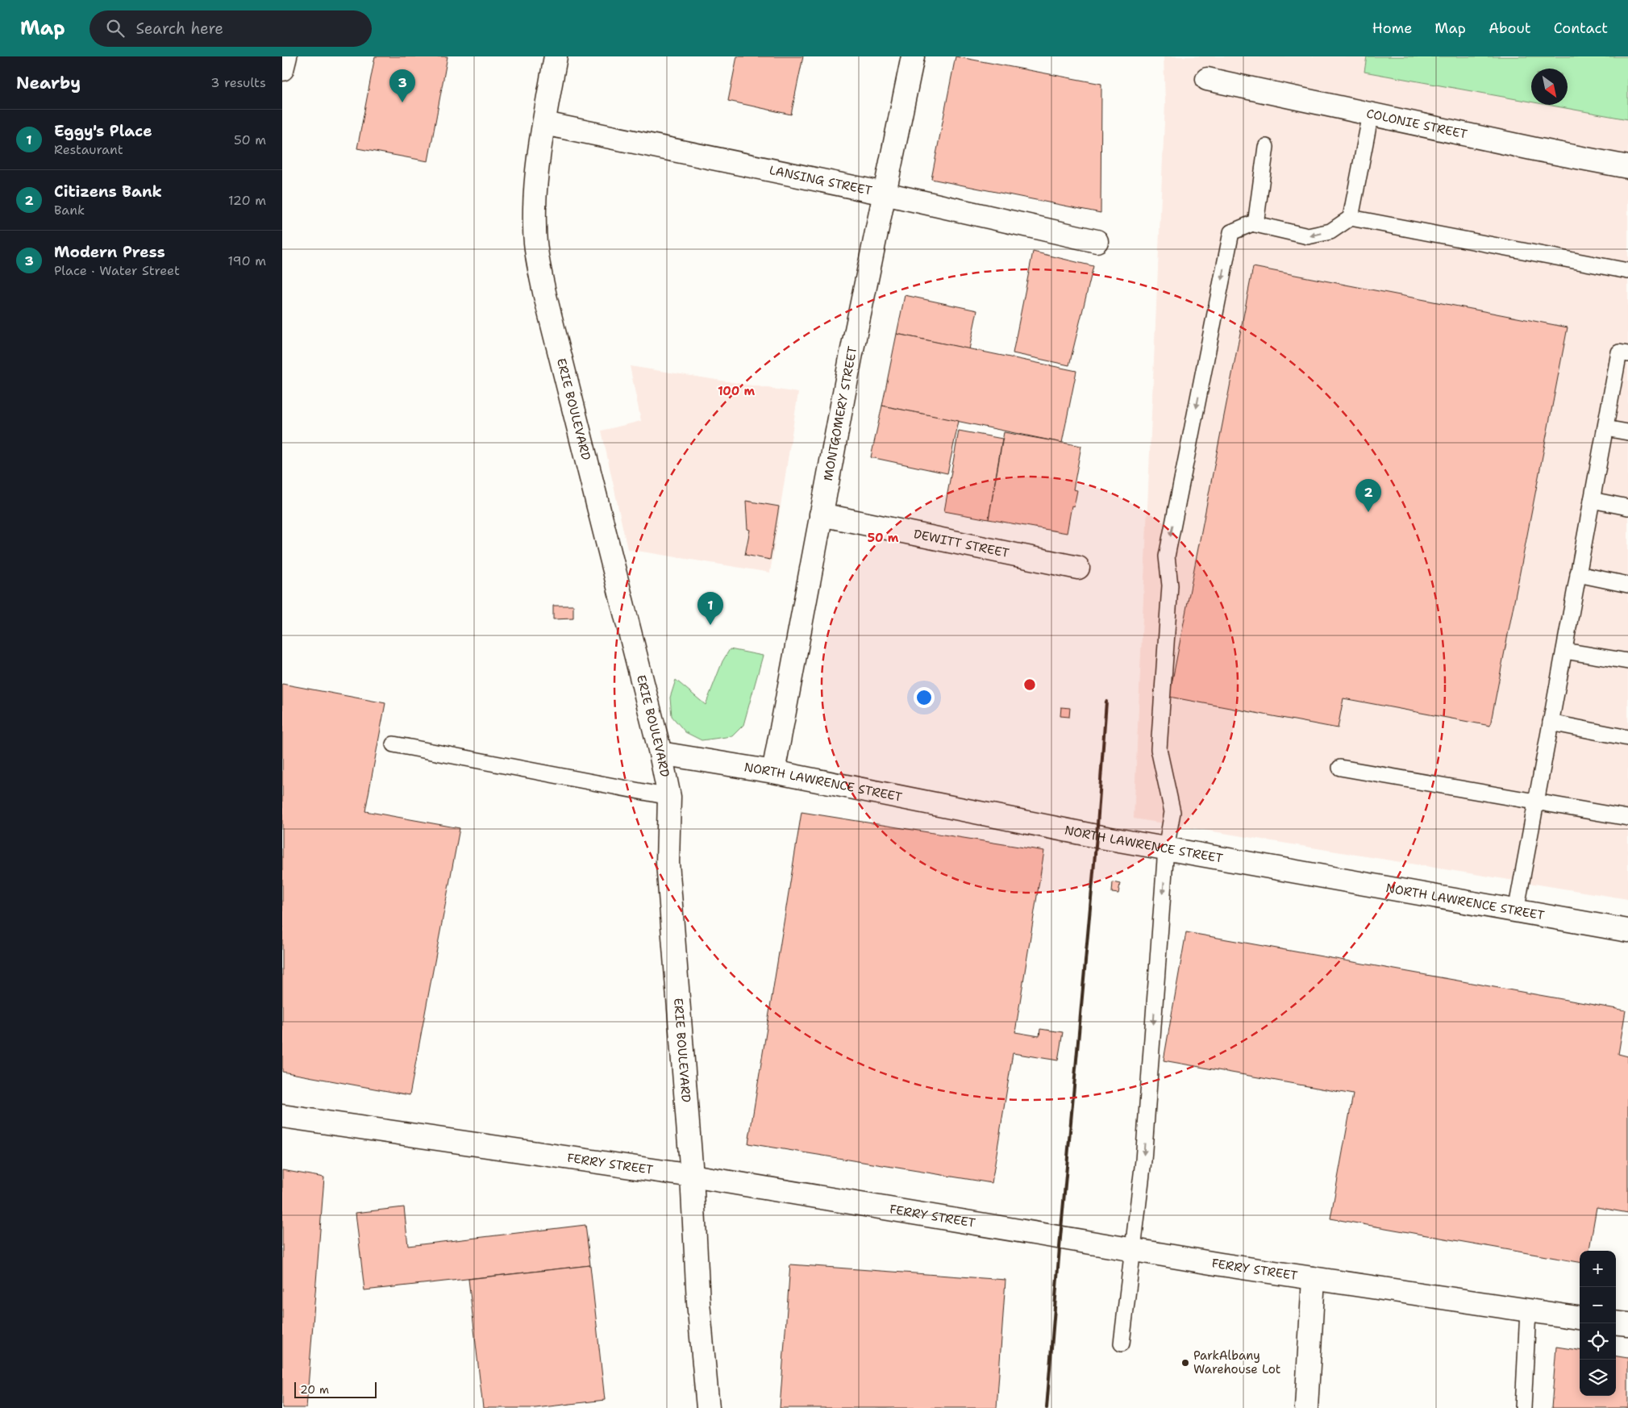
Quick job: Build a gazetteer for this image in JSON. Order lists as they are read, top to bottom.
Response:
{
  "streets": {
    "street": [
      "COLONIE STREET",
      "LANSING STREET",
      "ERIE BOULEVARD",
      "MONTGOMERY STREET",
      "DEWITT STREET",
      "NORTH LAWRENCE STREET",
      "FERRY STREET"
    ]
  },
  "crossings": [
    ["LANSING STREET", "ERIE BOULEVARD"],
    ["LANSING STREET", "MONTGOMERY STREET"],
    ["ERIE BOULEVARD", "NORTH LAWRENCE STREET"],
    ["ERIE BOULEVARD", "FERRY STREET"],
    ["MONTGOMERY STREET", "DEWITT STREET"],
    ["MONTGOMERY STREET", "NORTH LAWRENCE STREET"]
  ],
  "places": ["ParkAlbany Warehouse Lot"],
  "scale_bar": "20 m",
  "north": "bottom right",
  "page": {
    "header": "Map",
    "search": "Search here",
    "nav": [
      "Home",
      "Map",
      "About",
      "Contact"
    ],
    "heading": ["Nearby", "3 results"],
    "pins": ["3", "2", "1"],
    "list": [
      {
        "mark": "1",
        "name": "Eggy's Place",
        "note": "Restaurant",
        "value": "50 m"
      },
      {
        "mark": "2",
        "name": "Citizens Bank",
        "note": "Bank",
        "value": "120 m"
      },
      {
        "mark": "3",
        "name": "Modern Press",
        "note": "Place · Water Street",
        "value": "190 m"
      }
    ],
    "map_buttons": ["+", "−"],
    "scale": "20 m"
  },
  "rings": ["100 m", "50 m"]
}
